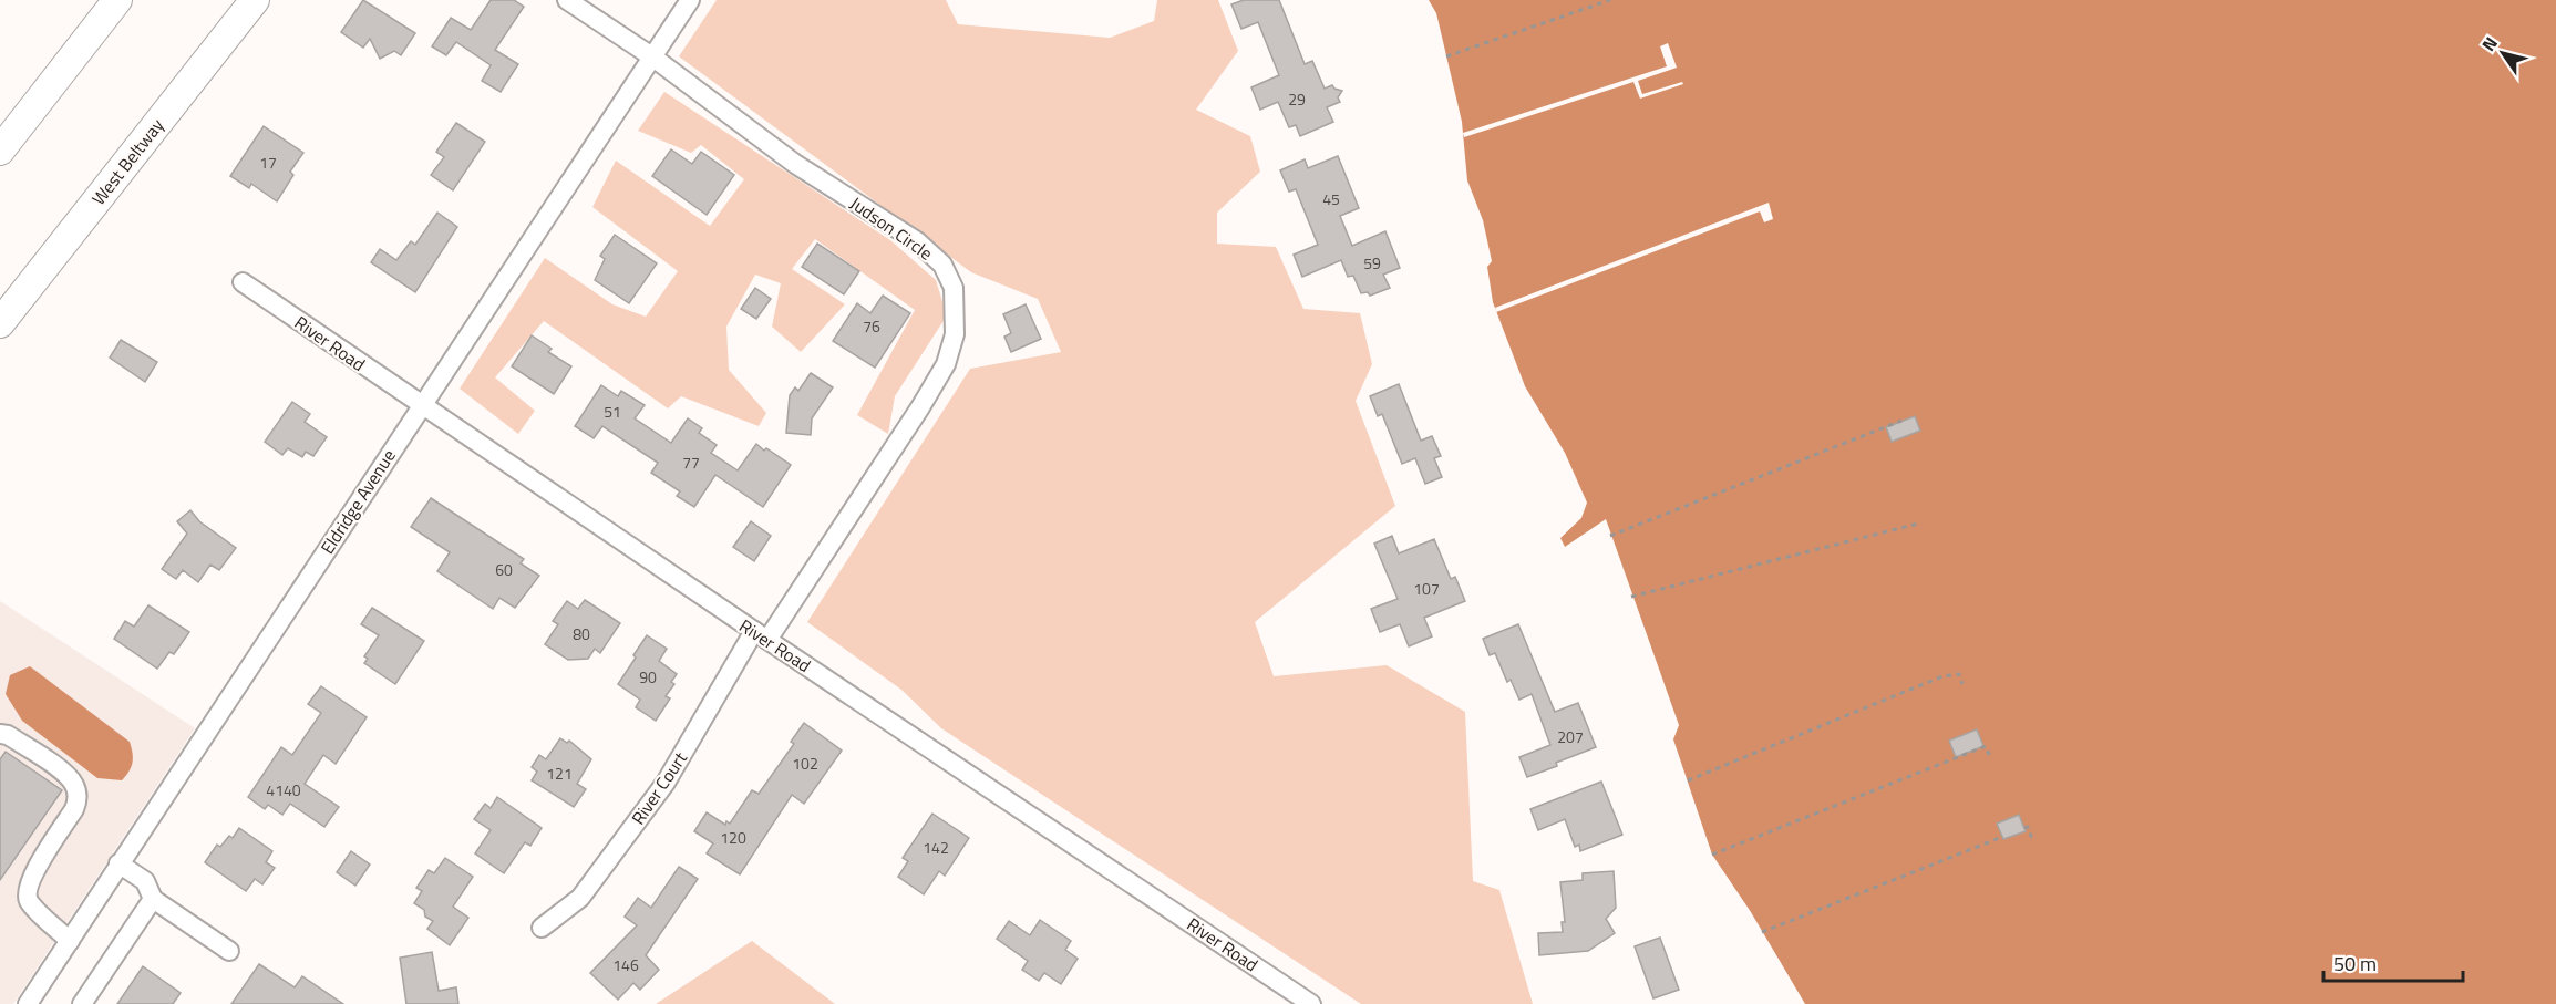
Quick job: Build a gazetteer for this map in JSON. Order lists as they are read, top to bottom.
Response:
{
  "streets": {
    "highway": ["West Beltway"],
    "street": [
      "Judson Circle",
      "River Road",
      "Eldridge Avenue",
      "River Court"
    ]
  },
  "crossings": [
    ["Judson Circle", "River Road"],
    ["Judson Circle", "Eldridge Avenue"],
    ["Judson Circle", "River Court"],
    ["River Road", "Eldridge Avenue"],
    ["River Road", "River Court"]
  ],
  "house_numbers": [
    "29",
    "17",
    "45",
    "59",
    "76",
    "51",
    "77",
    "60",
    "107",
    "80",
    "90",
    "207",
    "102",
    "121",
    "4140",
    "120",
    "142",
    "146"
  ],
  "scale_bar": "50 m",
  "north": "top left"
}
